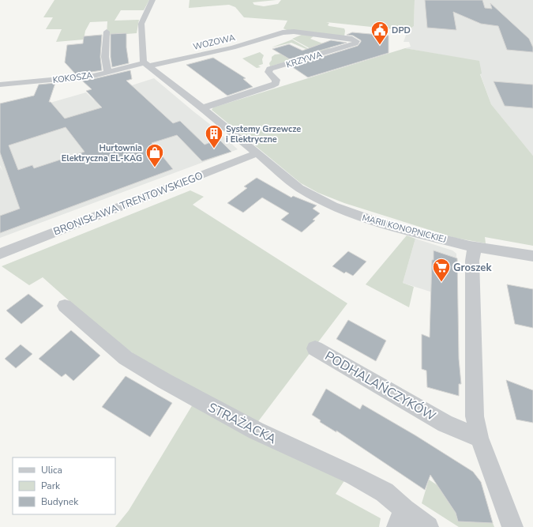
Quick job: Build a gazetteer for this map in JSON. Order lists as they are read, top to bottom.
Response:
{
  "streets": {
    "street": [
      "WOZOWA",
      "KRZYWA",
      "KOKOSZA",
      "BRONISŁAWA TRENTOWSKIEGO",
      "MARII KONOPNICKIEJ",
      "PODHALAŃCZYKÓW",
      "STRAŻACKA"
    ]
  },
  "crossings": [
    ["WOZOWA", "KRZYWA"],
    ["WOZOWA", "KOKOSZA"],
    ["WOZOWA", "MARII KONOPNICKIEJ"],
    ["KRZYWA", "MARII KONOPNICKIEJ"],
    ["KOKOSZA", "MARII KONOPNICKIEJ"],
    ["BRONISŁAWA TRENTOWSKIEGO", "MARII KONOPNICKIEJ"]
  ],
  "places": {
    "public building": ["DPD"],
    "building": ["Systemy Grzewcze i Elektryczne"],
    "shop": ["Hurtownia Elektryczna EL-KAG"],
    "supermarket": ["Groszek"]
  },
  "legend": ["Ulica", "Park", "Budynek"]
}
